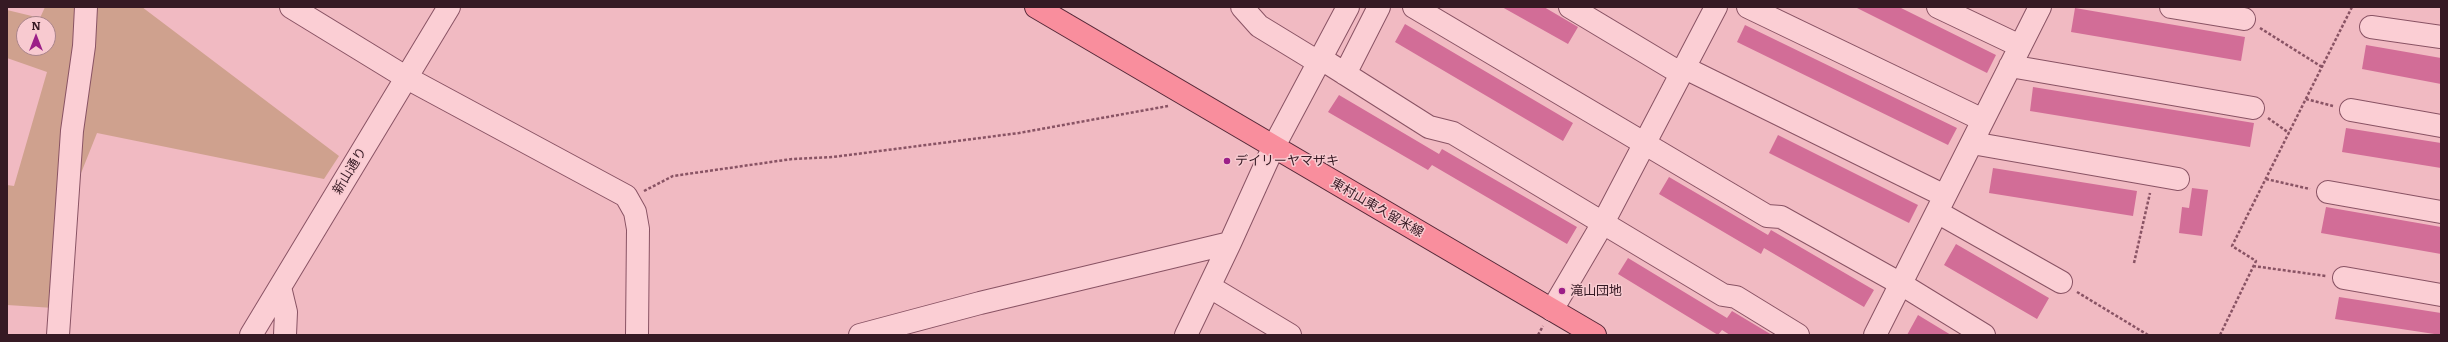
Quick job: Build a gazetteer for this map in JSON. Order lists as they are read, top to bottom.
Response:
{
  "streets": {
    "main road": ["東村山東久留米線"],
    "street": ["新山通り"]
  },
  "places": ["デイリーヤマザキ", "滝山団地"],
  "north": "top"
}
